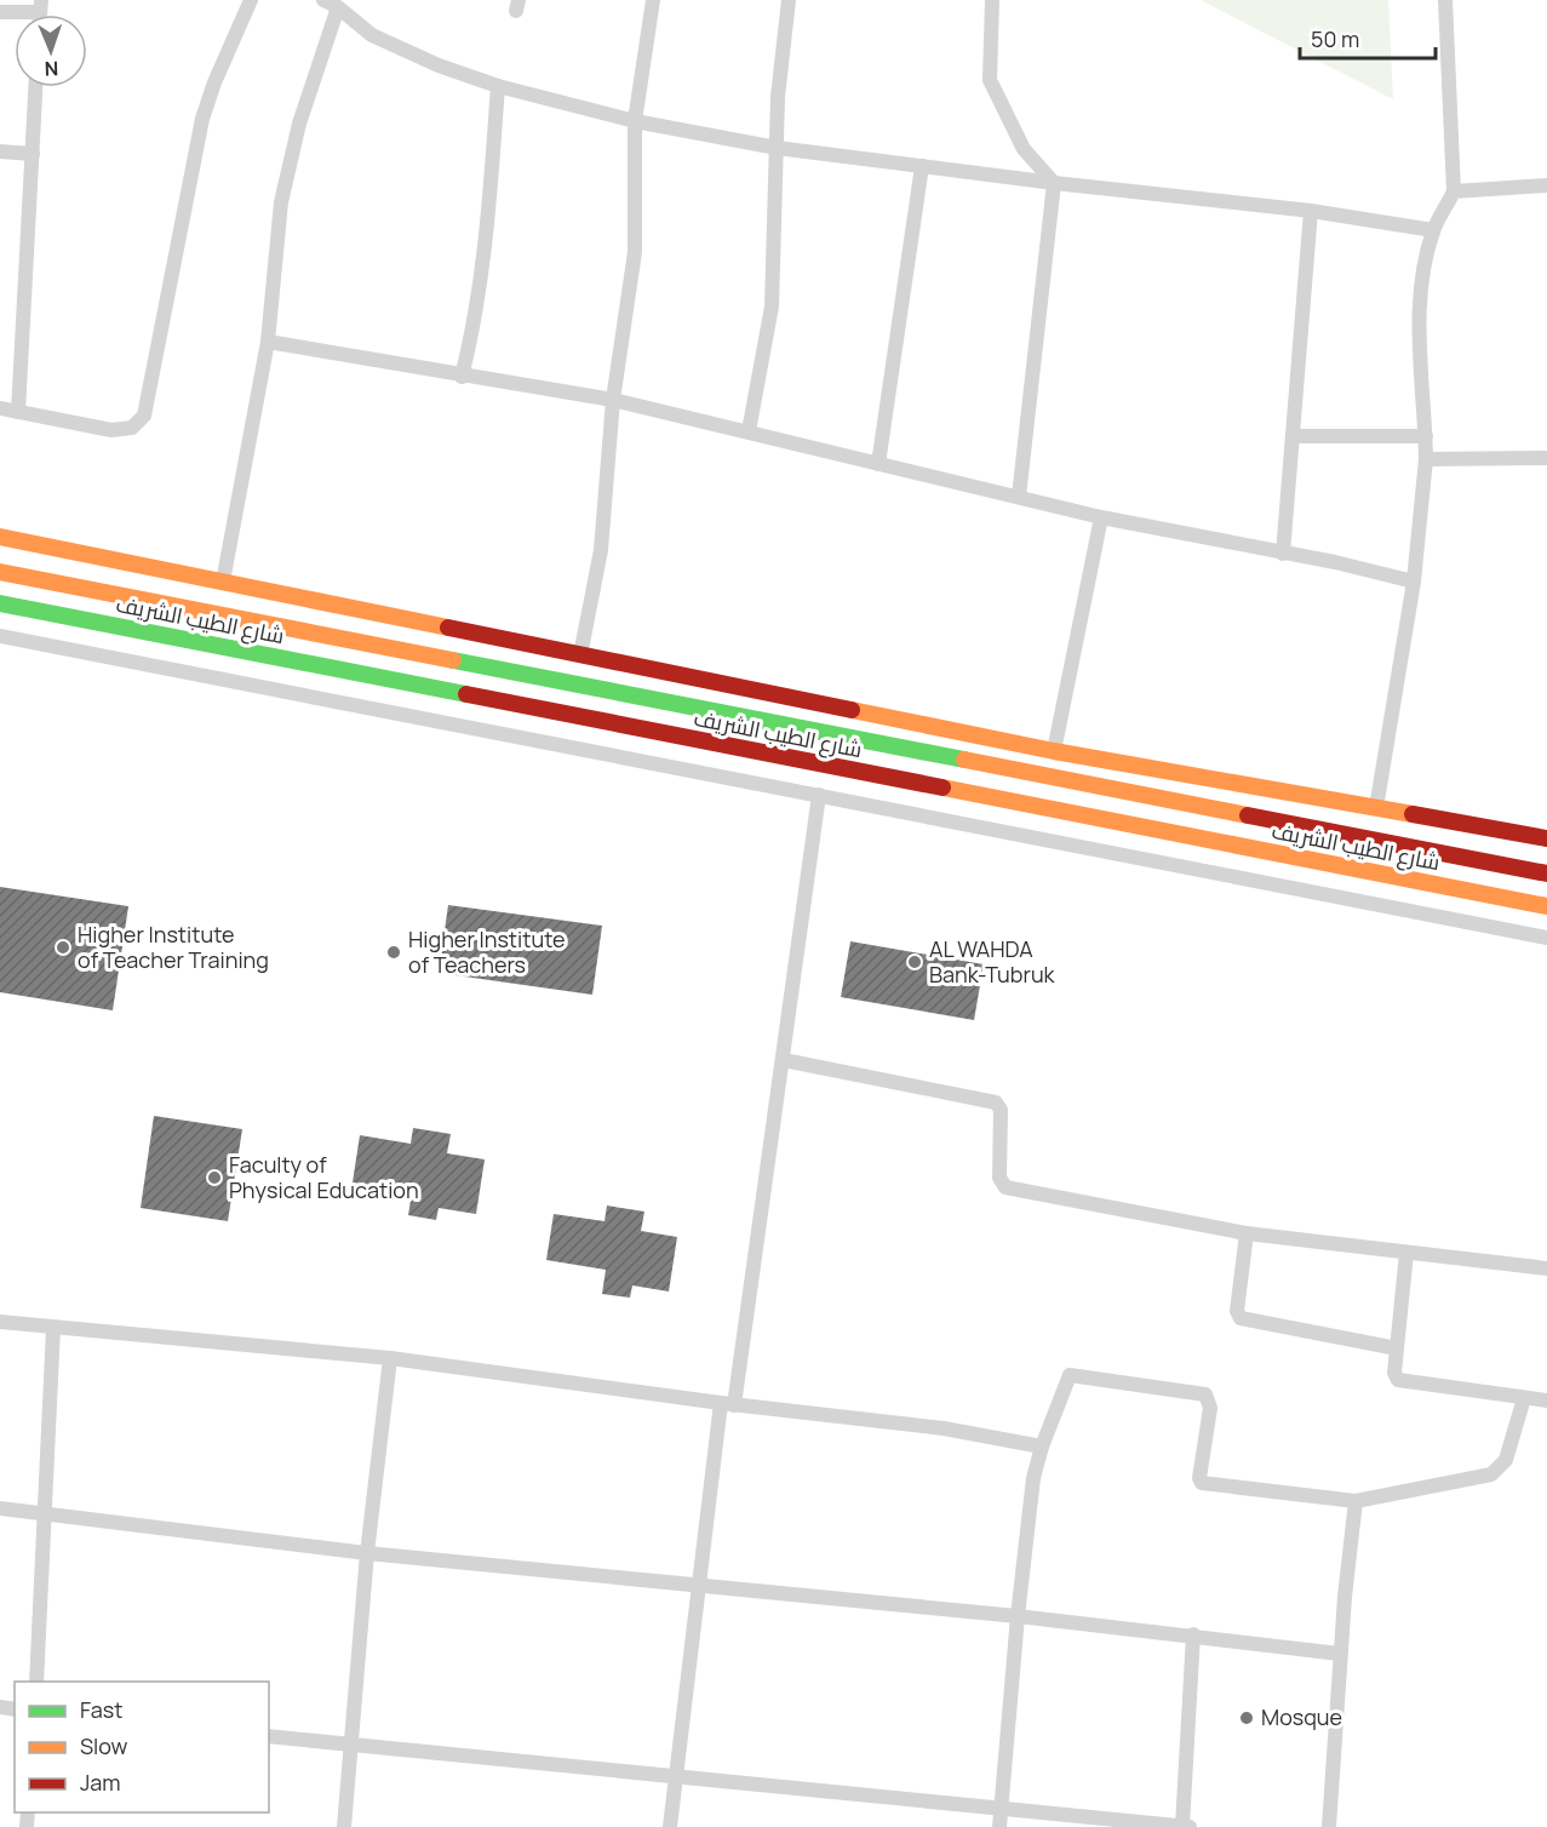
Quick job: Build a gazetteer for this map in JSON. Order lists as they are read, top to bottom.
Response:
{
  "streets": {
    "main road": ["شارع الطيب الشريف"]
  },
  "places": [
    "Higher Institute of Teacher Training",
    "Higher Institute of Teachers",
    "AL WAHDA Bank-Tubruk",
    "Faculty of Physical Education",
    "Mosque"
  ],
  "legend": ["Fast", "Slow", "Jam"],
  "scale_bar": "50 m",
  "north": "bottom"
}
